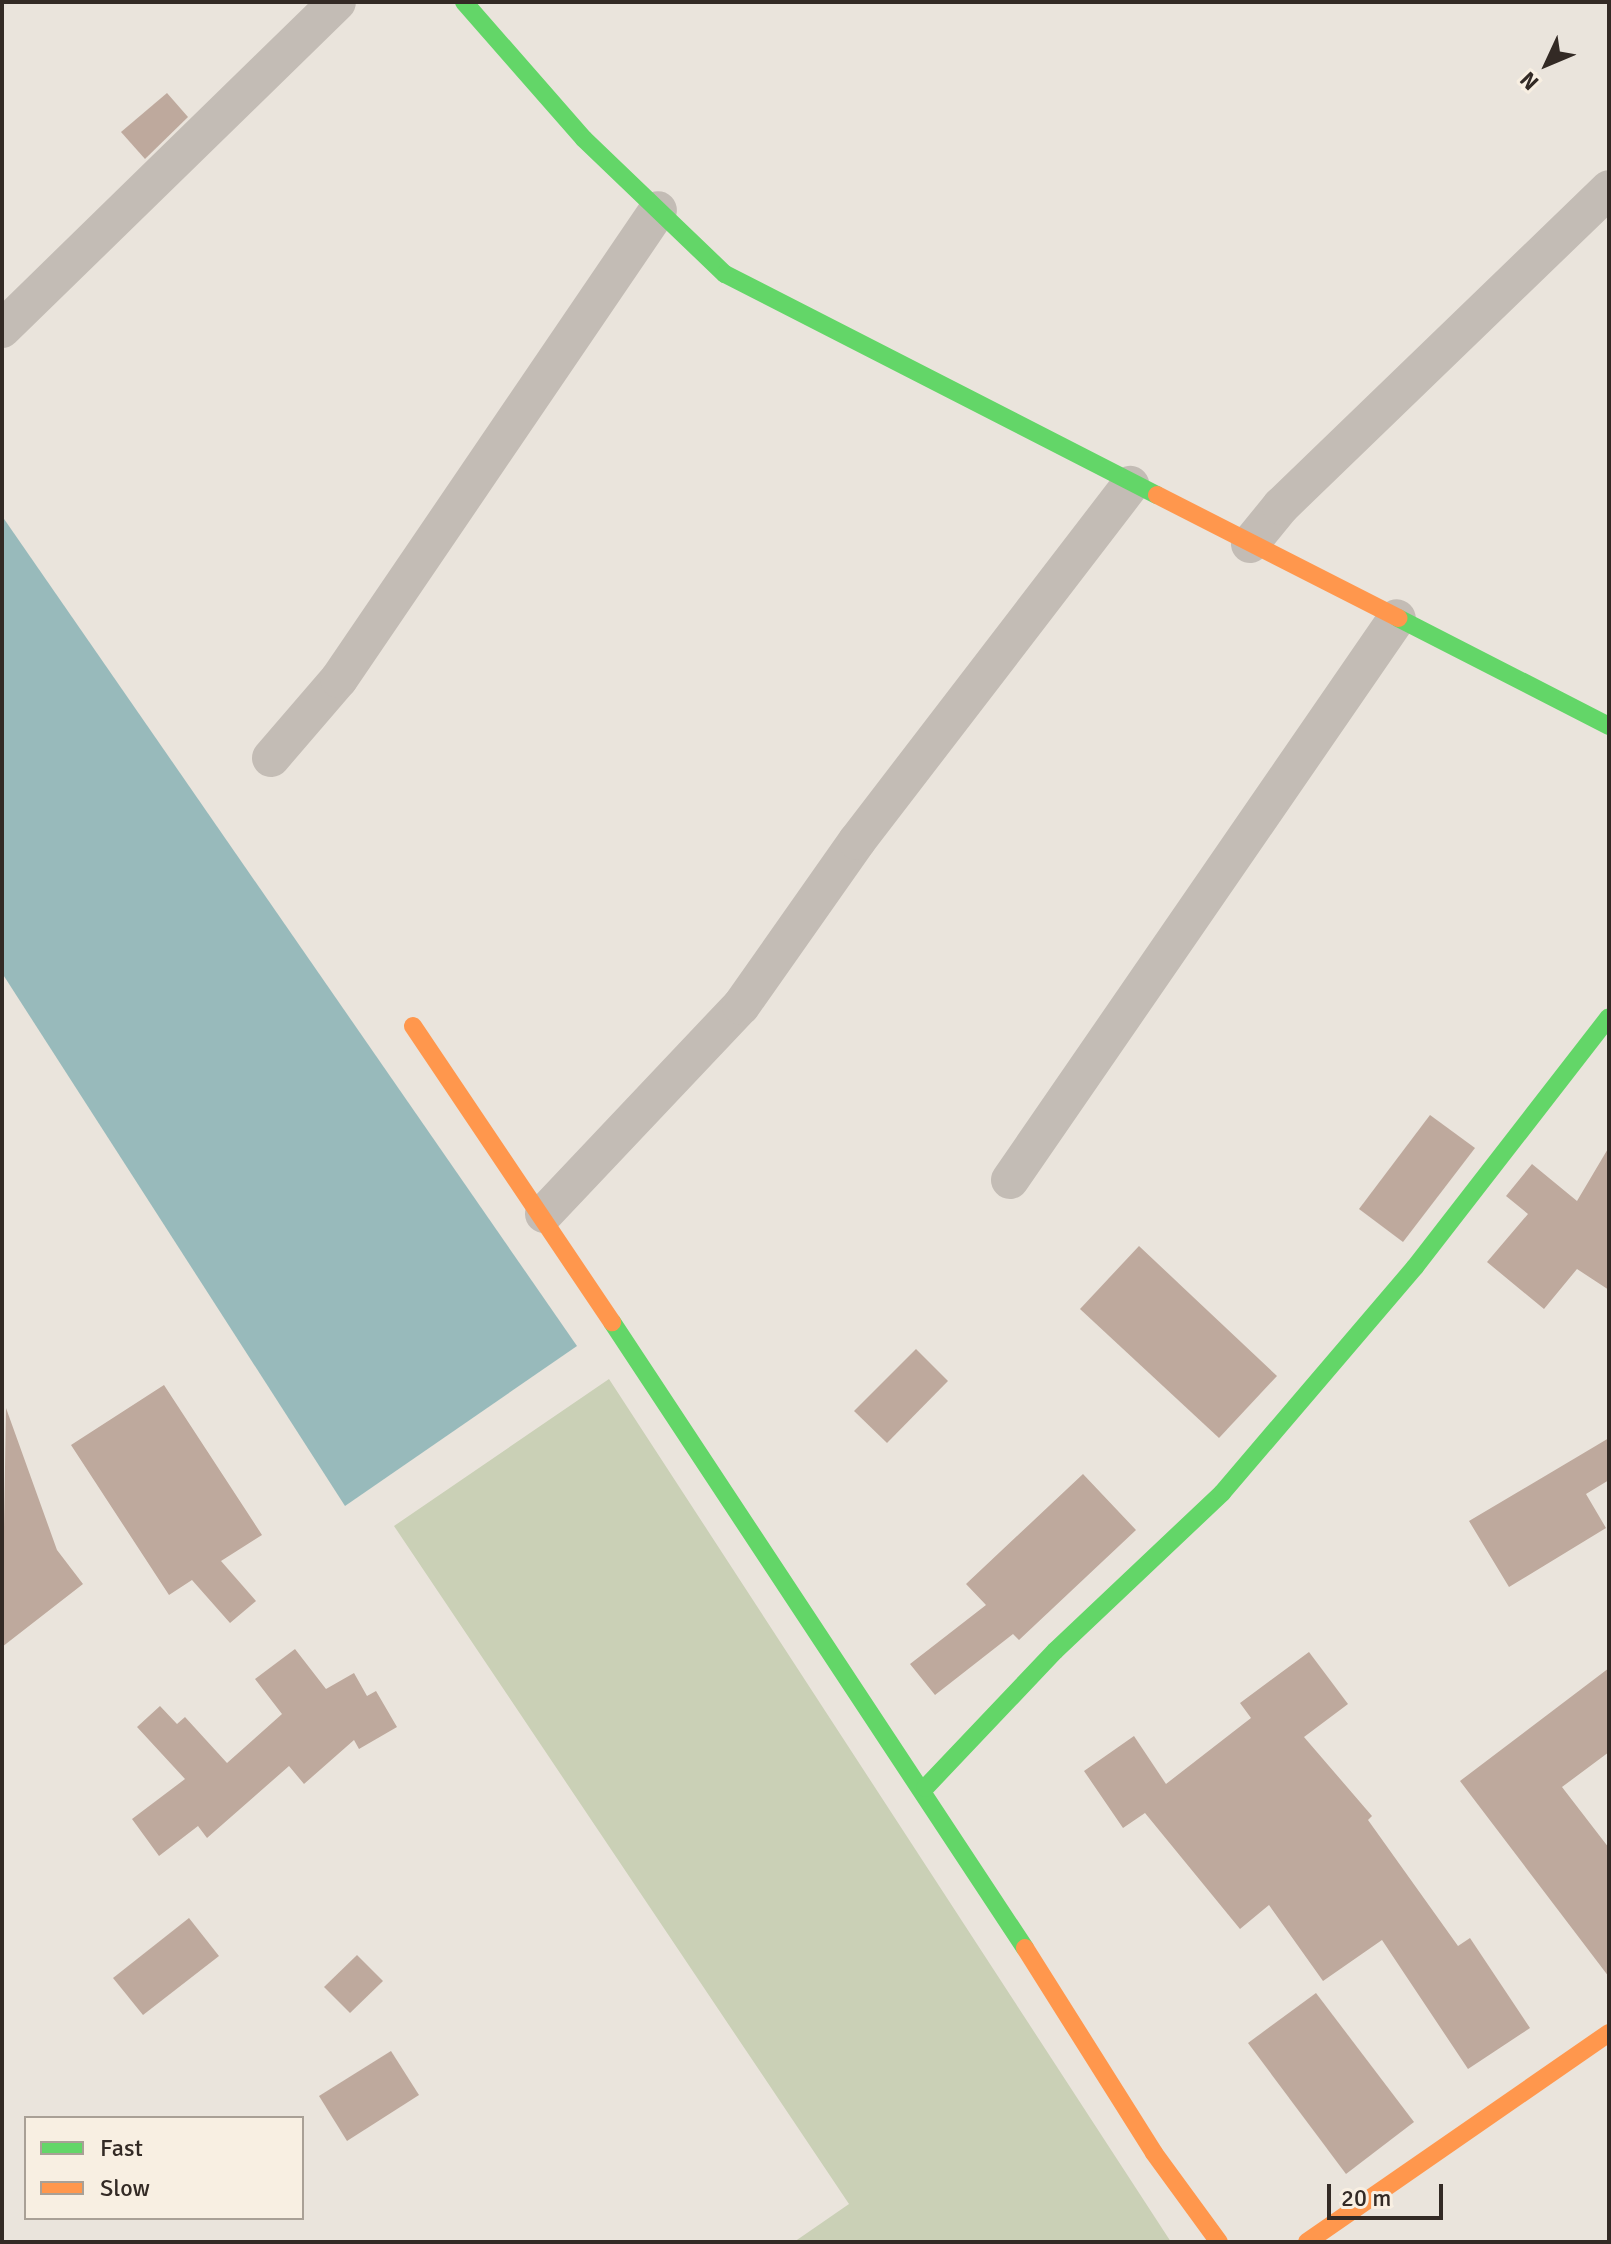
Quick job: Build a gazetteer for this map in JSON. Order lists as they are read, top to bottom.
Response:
{
  "legend": ["Fast", "Slow"],
  "scale_bar": "20 m",
  "north": "bottom left"
}
